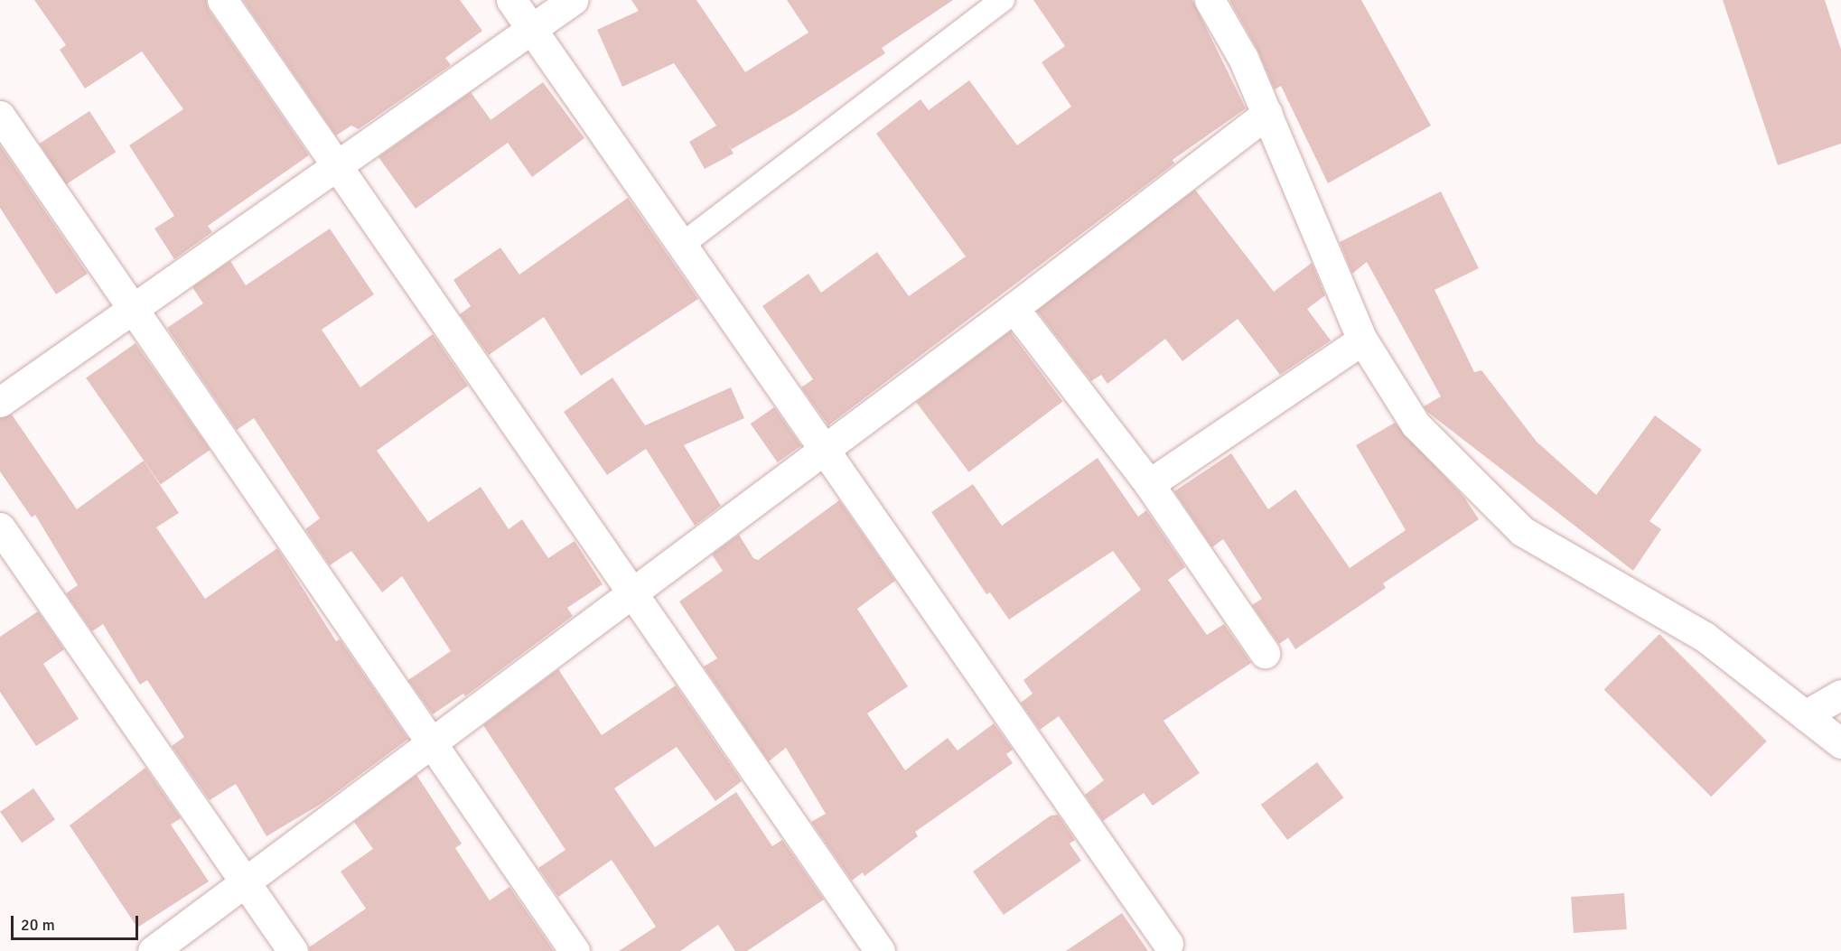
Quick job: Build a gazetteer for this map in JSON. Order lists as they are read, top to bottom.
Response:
{
  "scale_bar": "20 m"
}
